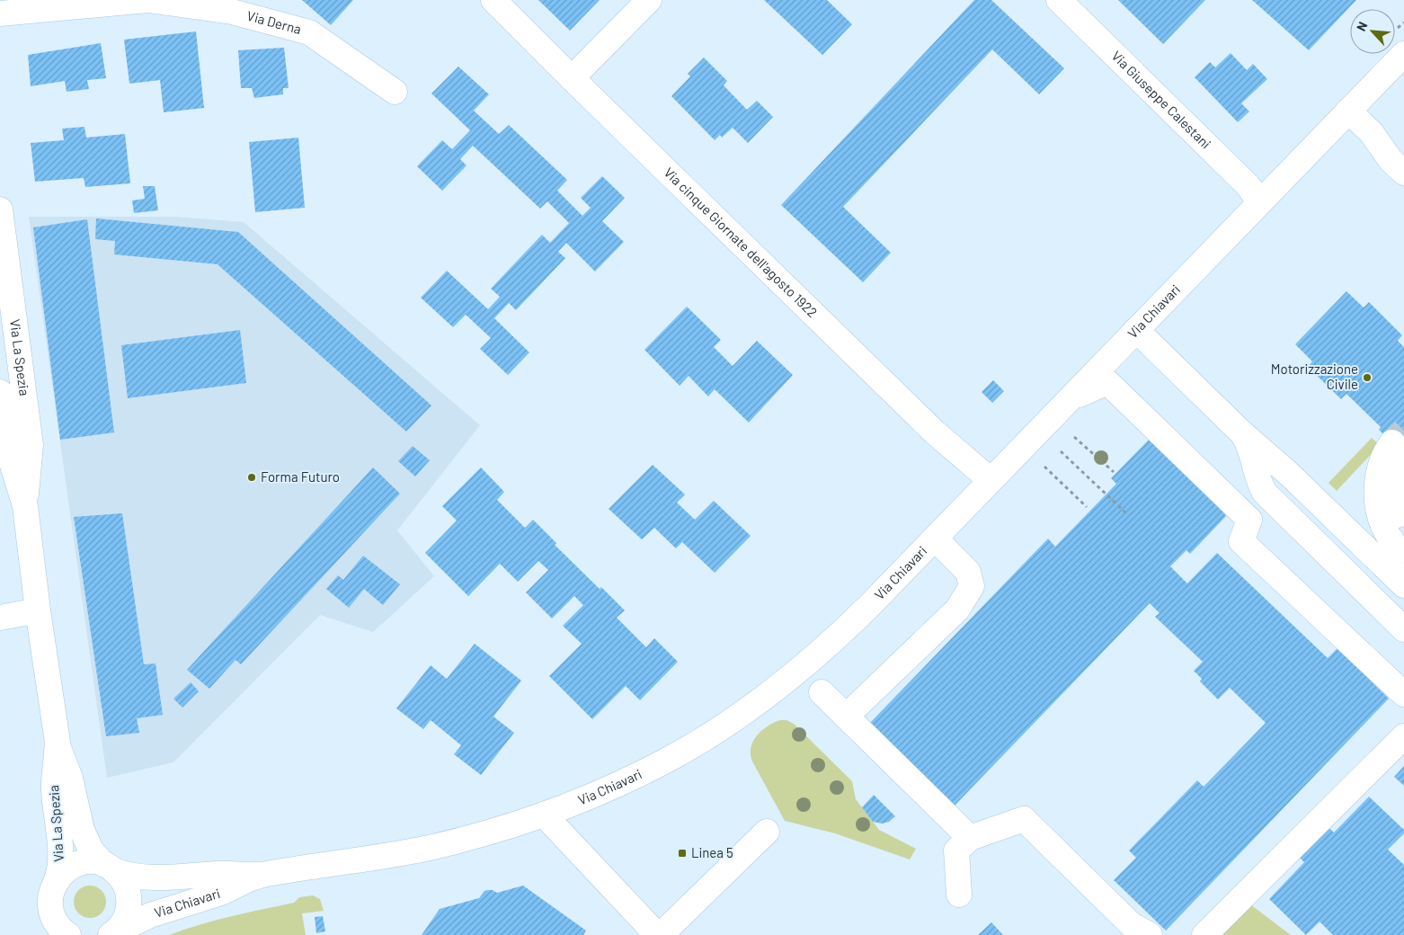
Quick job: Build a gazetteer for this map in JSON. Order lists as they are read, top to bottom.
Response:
{
  "streets": {
    "street": [
      "Via Derna",
      "Via Giuseppe Calestani",
      "Via cinque Giornate dell'agosto 1922",
      "Via Chiavari",
      "Via La Spezia"
    ]
  },
  "crossings": [
    ["Via Giuseppe Calestani", "Via Chiavari"],
    ["Via cinque Giornate dell'agosto 1922", "Via Chiavari"],
    ["Via Chiavari", "Via La Spezia"]
  ],
  "places": {
    "other": ["Motorizzazione Civile", "Forma Futuro"],
    "transit": ["Linea 5"]
  },
  "north": "top left"
}
